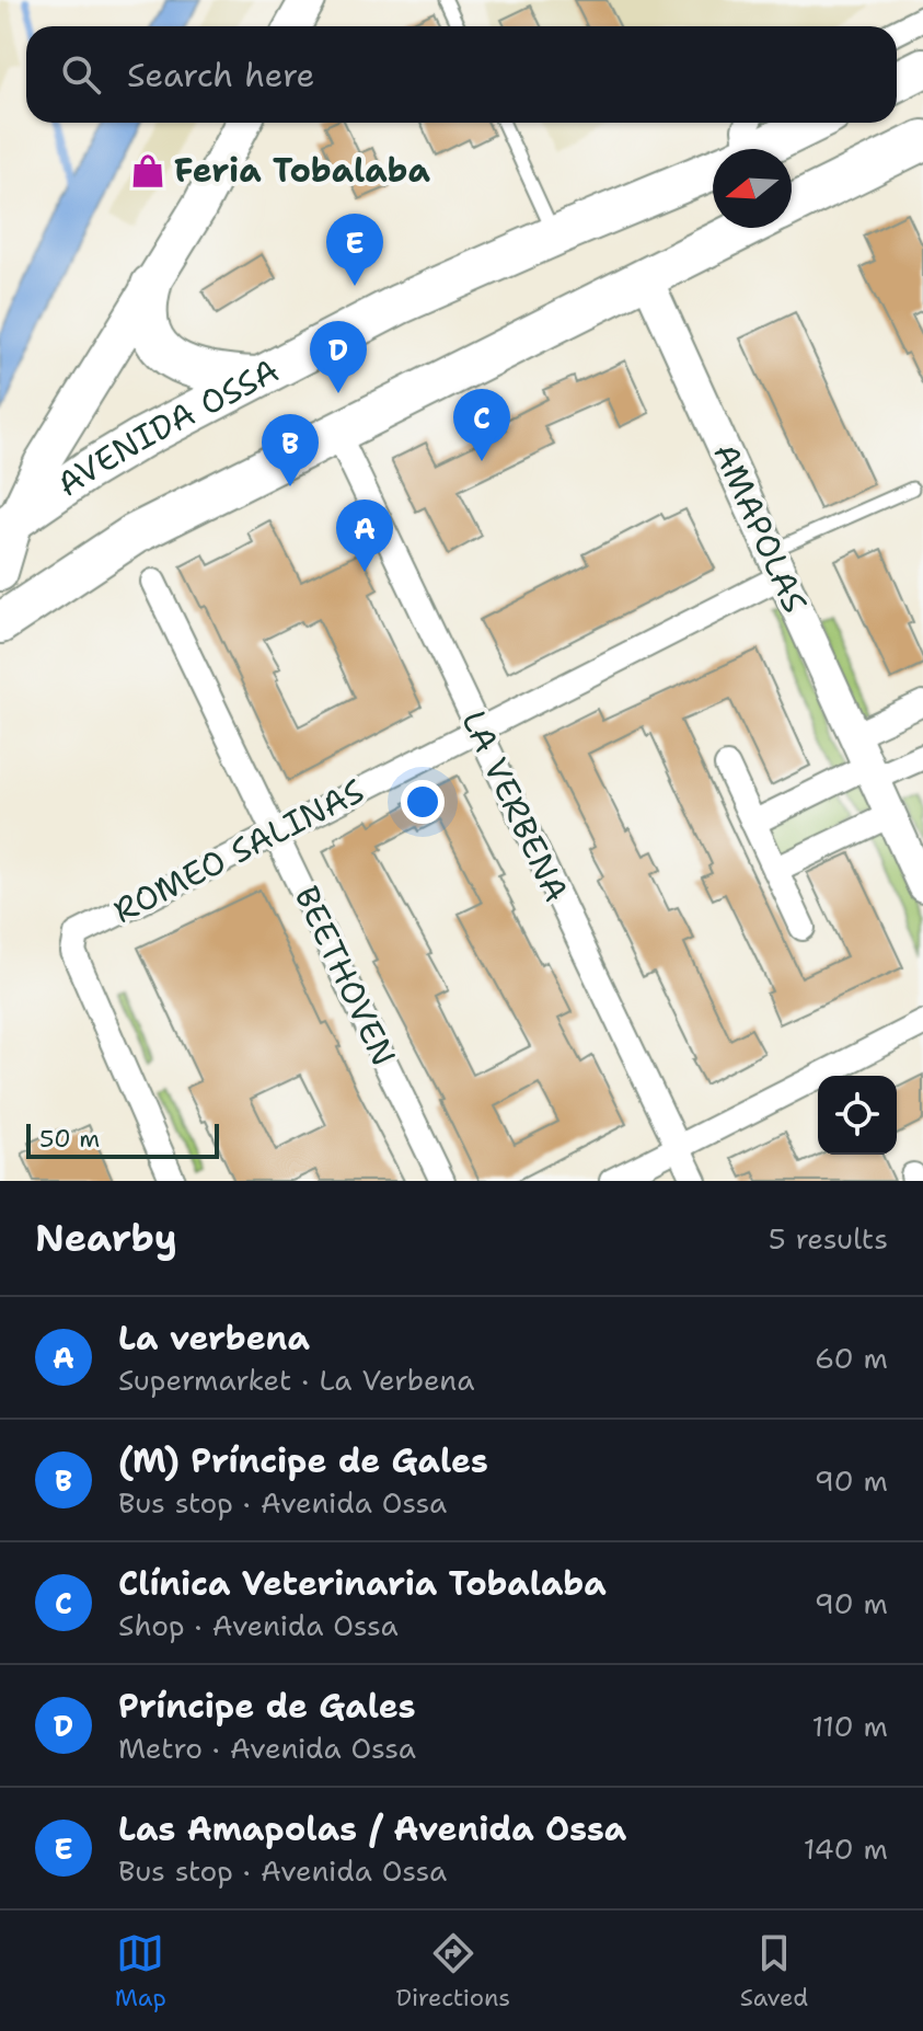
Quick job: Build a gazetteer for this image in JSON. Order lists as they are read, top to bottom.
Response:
{
  "streets": {
    "main road": ["AVENIDA OSSA"],
    "street": [
      "AMAPOLAS",
      "LA VERBENA",
      "ROMEO SALINAS",
      "BEETHOVEN"
    ]
  },
  "crossings": [
    ["AMAPOLAS", "ROMEO SALINAS"],
    ["LA VERBENA", "ROMEO SALINAS"],
    ["ROMEO SALINAS", "BEETHOVEN"]
  ],
  "places": {
    "shop": ["Feria Tobalaba"]
  },
  "scale_bar": "50 m",
  "north": "left",
  "page": {
    "search": "Search here",
    "pins": [
      "E",
      "D",
      "C",
      "B",
      "A"
    ],
    "scale": "50 m",
    "heading": ["Nearby", "5 results"],
    "list": [
      {
        "mark": "A",
        "name": "La verbena",
        "note": "Supermarket · La Verbena",
        "value": "60 m"
      },
      {
        "mark": "B",
        "name": "(M) Príncipe de Gales",
        "note": "Bus stop · Avenida Ossa",
        "value": "90 m"
      },
      {
        "mark": "C",
        "name": "Clínica Veterinaria Tobalaba",
        "note": "Shop · Avenida Ossa",
        "value": "90 m"
      },
      {
        "mark": "D",
        "name": "Príncipe de Gales",
        "note": "Metro · Avenida Ossa",
        "value": "110 m"
      },
      {
        "mark": "E",
        "name": "Las Amapolas / Avenida Ossa",
        "note": "Bus stop · Avenida Ossa",
        "value": "140 m"
      }
    ],
    "nav": ["Map", "Directions", "Saved"]
  }
}
